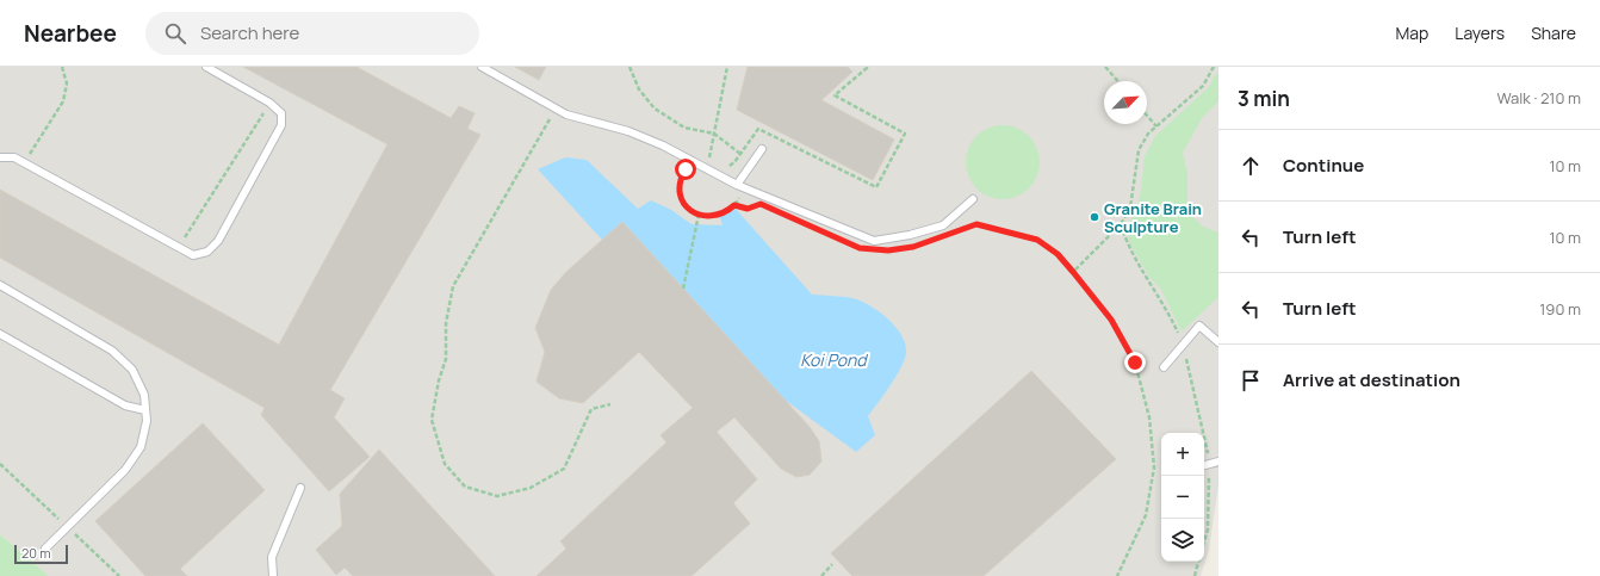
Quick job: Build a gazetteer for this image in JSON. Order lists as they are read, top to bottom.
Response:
{
  "water": ["Koi Pond"],
  "places": ["Granite Brain Sculpture"],
  "scale_bar": "20 m",
  "north": "top right",
  "page": {
    "header": "Nearbee",
    "search": "Search here",
    "nav": ["Map", "Layers", "Share"],
    "heading": ["3 min", "Walk · 210 m"],
    "list": [
      ["Continue", "10 m"],
      ["Turn left", "10 m"],
      ["Turn left", "190 m"],
      "Arrive at destination"
    ],
    "map_buttons": ["+", "−"],
    "scale": "20 m"
  }
}
